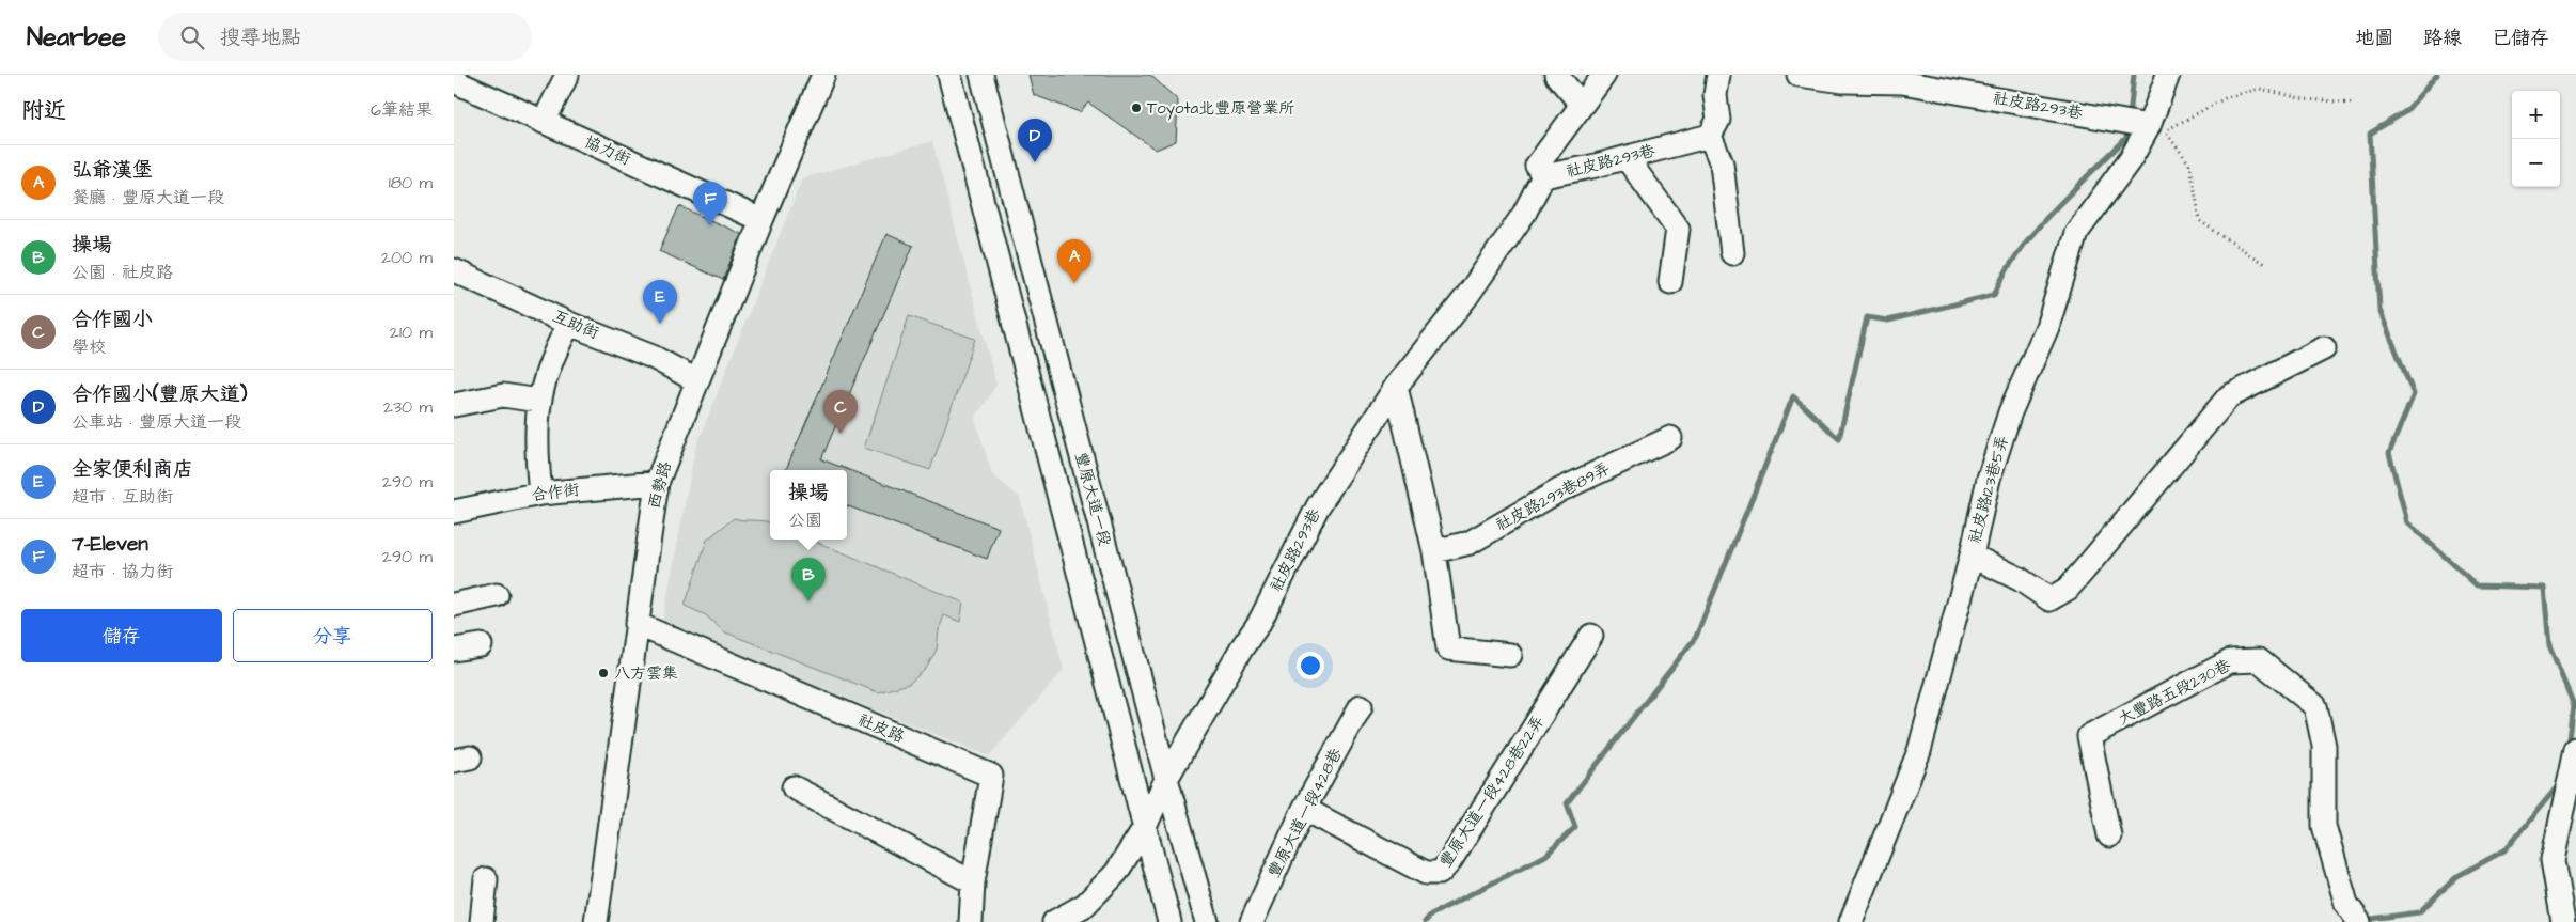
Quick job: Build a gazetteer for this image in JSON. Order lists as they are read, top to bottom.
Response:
{
  "streets": {
    "street": [
      "社皮路293巷",
      "協力街",
      "互助街",
      "西勢路",
      "社皮路123巷5弄",
      "合作街",
      "社皮路293巷89弄",
      "豐原大道一段",
      "大豐路五段230巷",
      "社皮路",
      "豐原大道一段428巷22弄",
      "豐原大道一段428巷"
    ]
  },
  "crossings": [
    ["社皮路293巷", "社皮路123巷5弄"],
    ["社皮路293巷", "豐原大道一段"],
    ["協力街", "西勢路"],
    ["互助街", "西勢路"],
    ["西勢路", "合作街"],
    ["西勢路", "社皮路"],
    ["豐原大道一段428巷22弄", "豐原大道一段428巷"]
  ],
  "places": ["Toyota北豐原營業所", "八方雲集"],
  "page": {
    "header": "Nearbee",
    "search": "搜尋地點",
    "nav": ["地圖", "路線", "已儲存"],
    "heading": ["附近", "6筆結果"],
    "map_buttons": ["+", "−"],
    "pins": [
      "D",
      "F",
      "A",
      "E",
      "C",
      "B"
    ],
    "list": [
      {
        "mark": "A",
        "name": "弘爺漢堡",
        "note": "餐廳 · 豐原大道一段",
        "value": "180 m"
      },
      {
        "mark": "B",
        "name": "操場",
        "note": "公園 · 社皮路",
        "value": "200 m"
      },
      {
        "mark": "C",
        "name": "合作國小",
        "note": "學校",
        "value": "210 m"
      },
      {
        "mark": "D",
        "name": "合作國小(豐原大道)",
        "note": "公車站 · 豐原大道一段",
        "value": "230 m"
      },
      {
        "mark": "E",
        "name": "全家便利商店",
        "note": "超市 · 互助街",
        "value": "290 m"
      },
      {
        "mark": "F",
        "name": "7-Eleven",
        "note": "超市 · 協力街",
        "value": "290 m"
      }
    ],
    "popup": ["操場", "公園"],
    "buttons": ["儲存", "分享"]
  }
}
